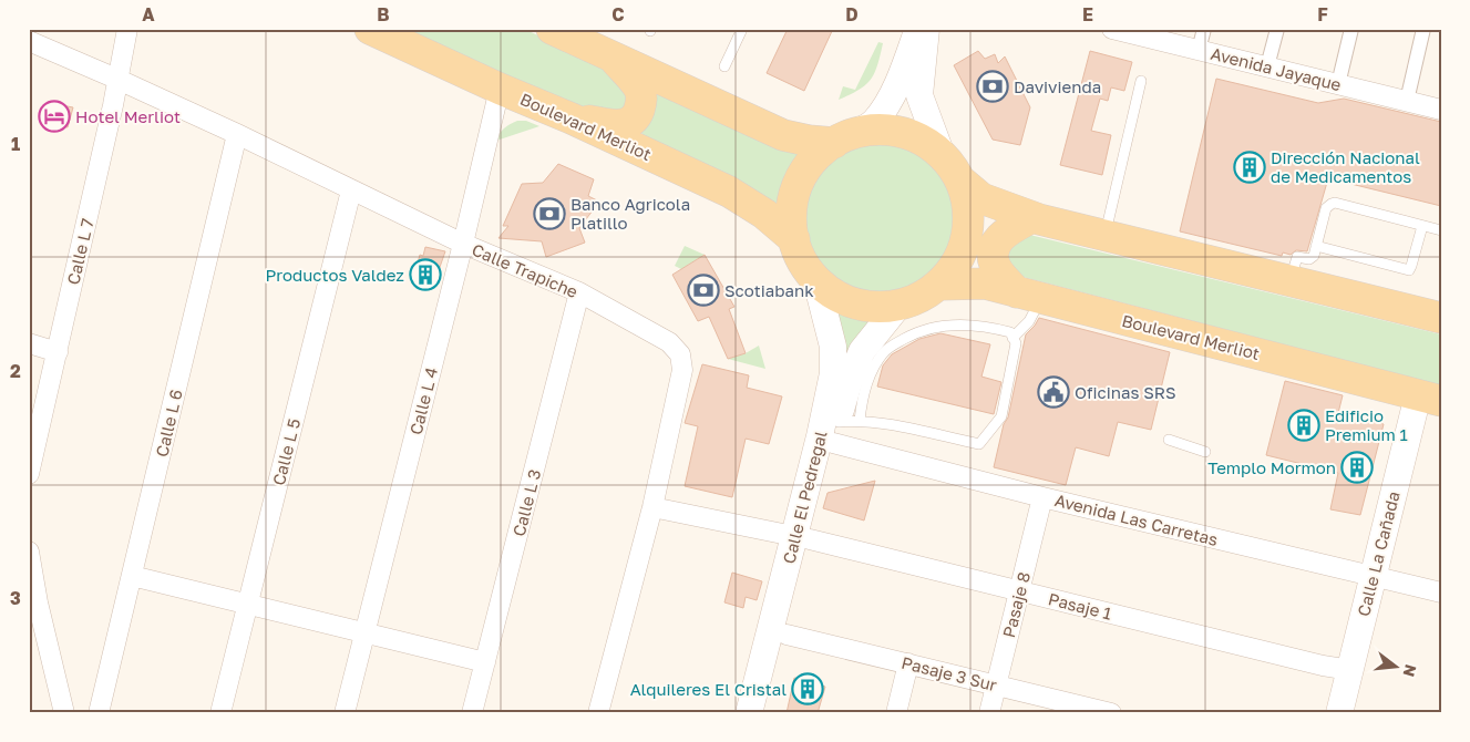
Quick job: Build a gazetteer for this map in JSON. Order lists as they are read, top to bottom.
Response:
{
  "streets": {
    "main road": ["Boulevard Merliot", "Calle El Pedregal", "Calle La Cañada"],
    "street": [
      "Avenida Jayaque",
      "Calle L 7",
      "Calle Trapiche",
      "Calle L 4",
      "Calle L 6",
      "Calle L 5",
      "Calle L 3",
      "Avenida Las Carretas",
      "Pasaje 8",
      "Pasaje 1",
      "Pasaje 3 Sur"
    ]
  },
  "crossings": [
    ["Boulevard Merliot", "Calle L 4"],
    ["Boulevard Merliot", "Calle El Pedregal"],
    ["Boulevard Merliot", "Calle La Cañada"],
    ["Calle L 7", "Calle Trapiche"],
    ["Calle Trapiche", "Calle L 4"],
    ["Calle Trapiche", "Calle L 6"],
    ["Calle Trapiche", "Calle L 5"],
    ["Calle Trapiche", "Calle L 3"],
    ["Calle Trapiche", "Pasaje 1"],
    ["Calle El Pedregal", "Avenida Las Carretas"],
    ["Calle El Pedregal", "Pasaje 1"],
    ["Calle El Pedregal", "Pasaje 3 Sur"],
    ["Avenida Las Carretas", "Calle La Cañada"],
    ["Avenida Las Carretas", "Pasaje 8"],
    ["Calle La Cañada", "Pasaje 1"],
    ["Pasaje 8", "Pasaje 1"],
    ["Pasaje 8", "Pasaje 3 Sur"]
  ],
  "places": {
    "bank": ["Davivienda", "Banco Agricola Platillo", "Scotiabank"],
    "hotel": ["Hotel Merliot"],
    "building": [
      "Dirección Nacional de Medicamentos",
      "Productos Valdez",
      "Edificio Premium 1",
      "Templo Mormon",
      "Alquileres El Cristal"
    ],
    "public building": ["Oficinas SRS"]
  },
  "north": "right",
  "grid": {
    "columns": [
      "A",
      "B",
      "C",
      "D",
      "E",
      "F"
    ],
    "rows": ["1", "2", "3"]
  }
}
